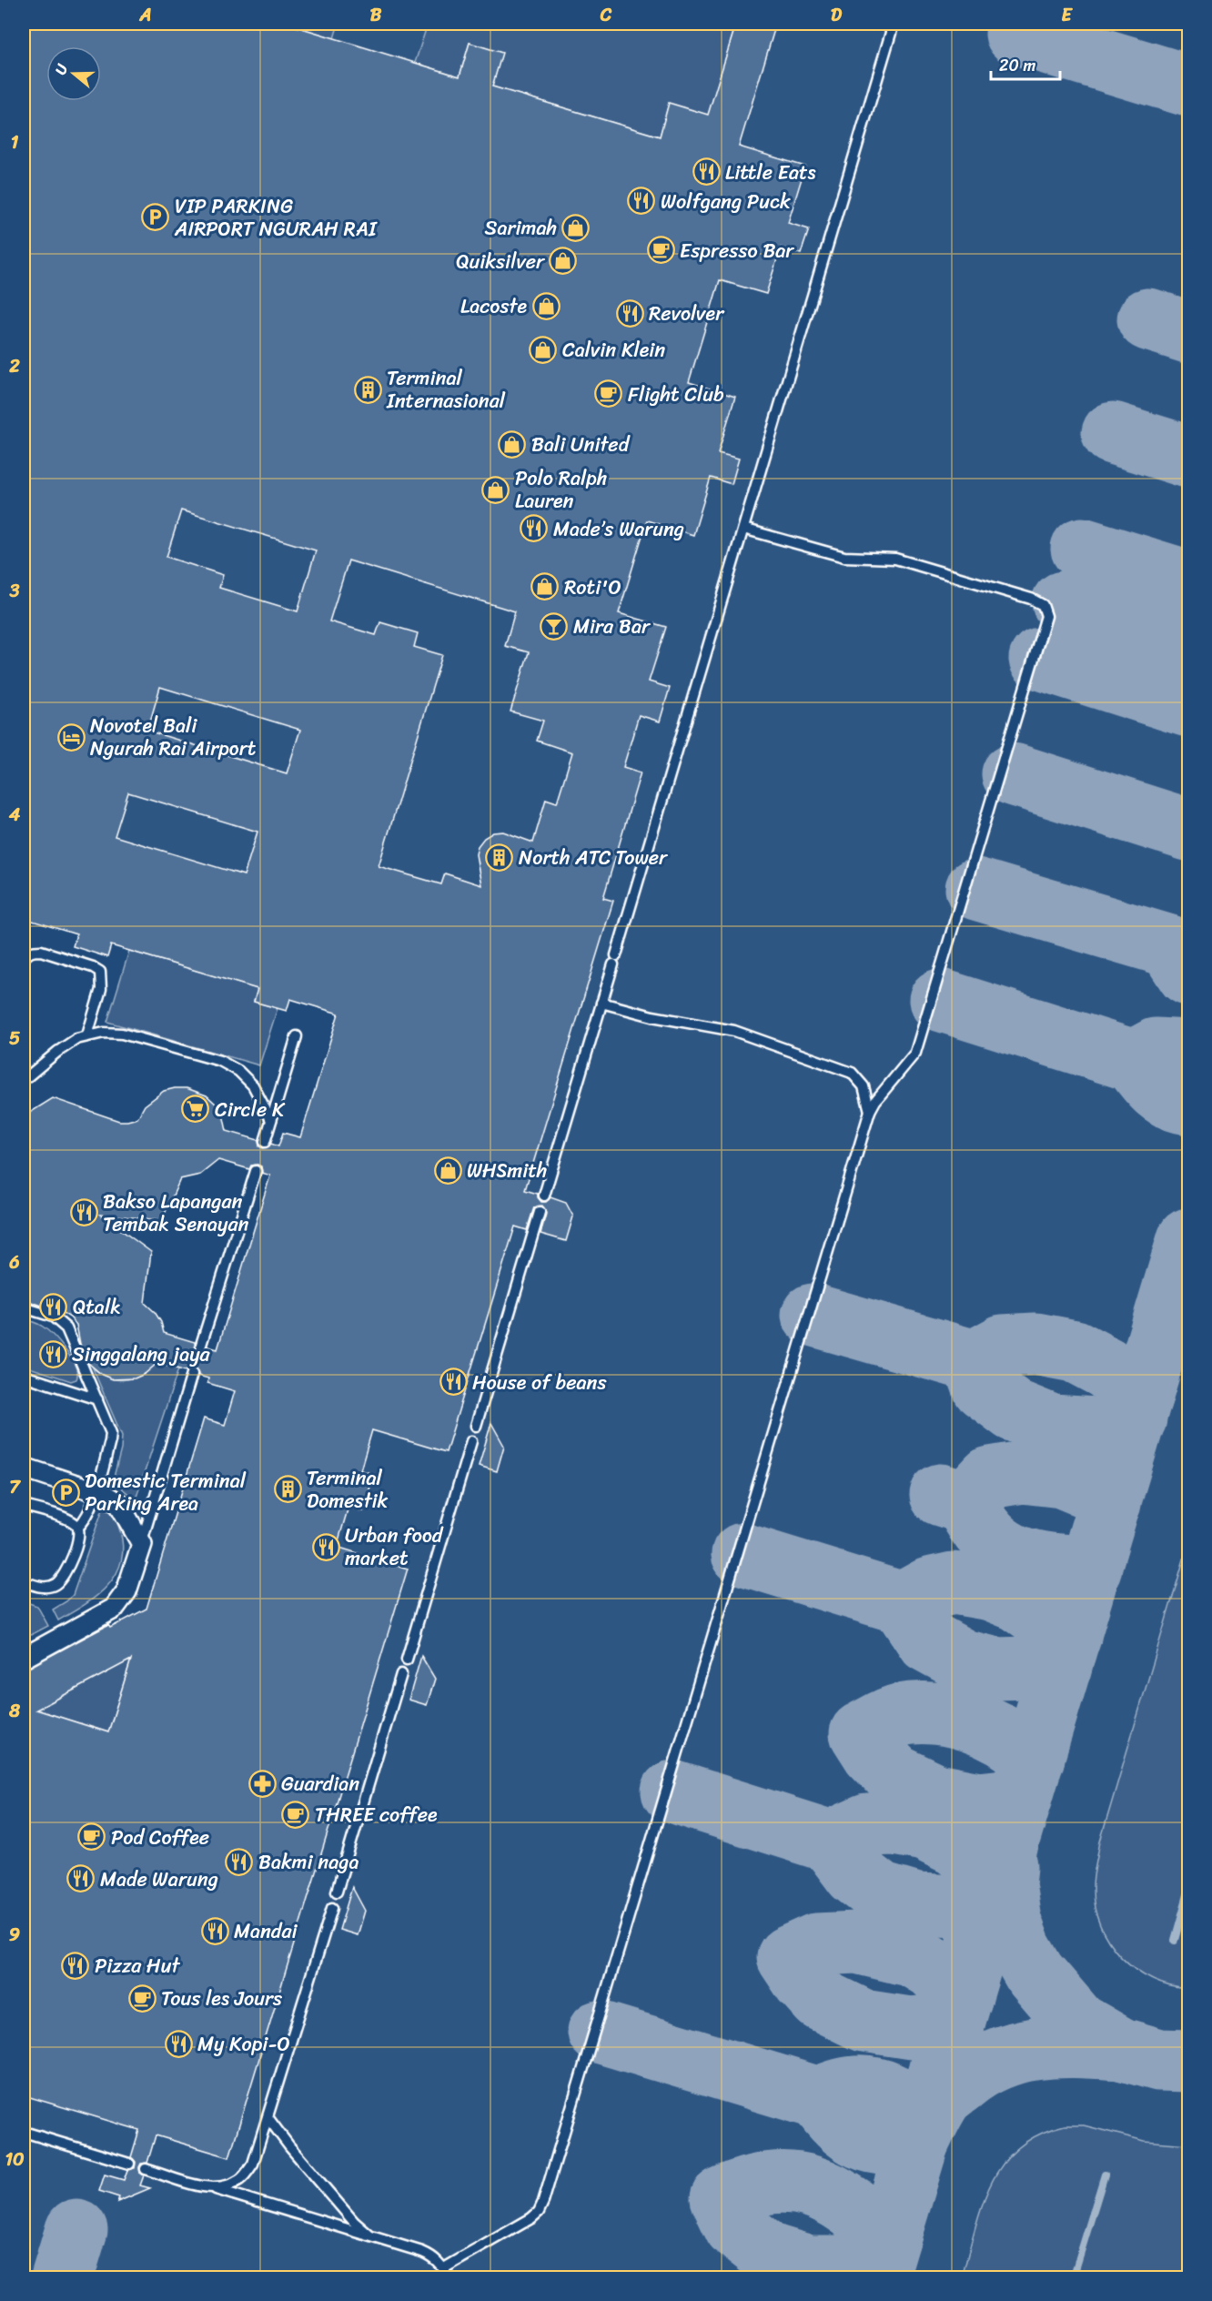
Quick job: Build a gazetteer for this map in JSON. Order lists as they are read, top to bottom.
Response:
{
  "places": {
    "restaurant": [
      "Little Eats",
      "Wolfgang Puck",
      "Revolver",
      "Made’s Warung",
      "Bakso Lapangan Tembak Senayan",
      "Qtalk",
      "Singgalang jaya",
      "House of beans",
      "Urban food market",
      "Bakmi naga",
      "Made Warung",
      "Mandai",
      "Pizza Hut",
      "My Kopi-O"
    ],
    "parking": ["VIP PARKING AIRPORT NGURAH RAI", "Domestic Terminal Parking Area"],
    "shop": [
      "Sarimah",
      "Quiksilver",
      "Lacoste",
      "Calvin Klein",
      "Bali United",
      "Polo Ralph Lauren",
      "Roti'O",
      "WHSmith"
    ],
    "cafe": [
      "Espresso Bar",
      "Flight Club",
      "THREE coffee",
      "Pod Coffee",
      "Tous les Jours"
    ],
    "building": ["Terminal Internasional", "North ATC Tower", "Terminal Domestik"],
    "bar": ["Mira Bar"],
    "hotel": ["Novotel Bali Ngurah Rai Airport"],
    "supermarket": ["Circle K"],
    "pharmacy": ["Guardian"]
  },
  "scale_bar": "20 m",
  "north": "left",
  "grid": {
    "columns": [
      "A",
      "B",
      "C",
      "D",
      "E"
    ],
    "rows": [
      "1",
      "2",
      "3",
      "4",
      "5",
      "6",
      "7",
      "8",
      "9",
      "10"
    ]
  }
}
